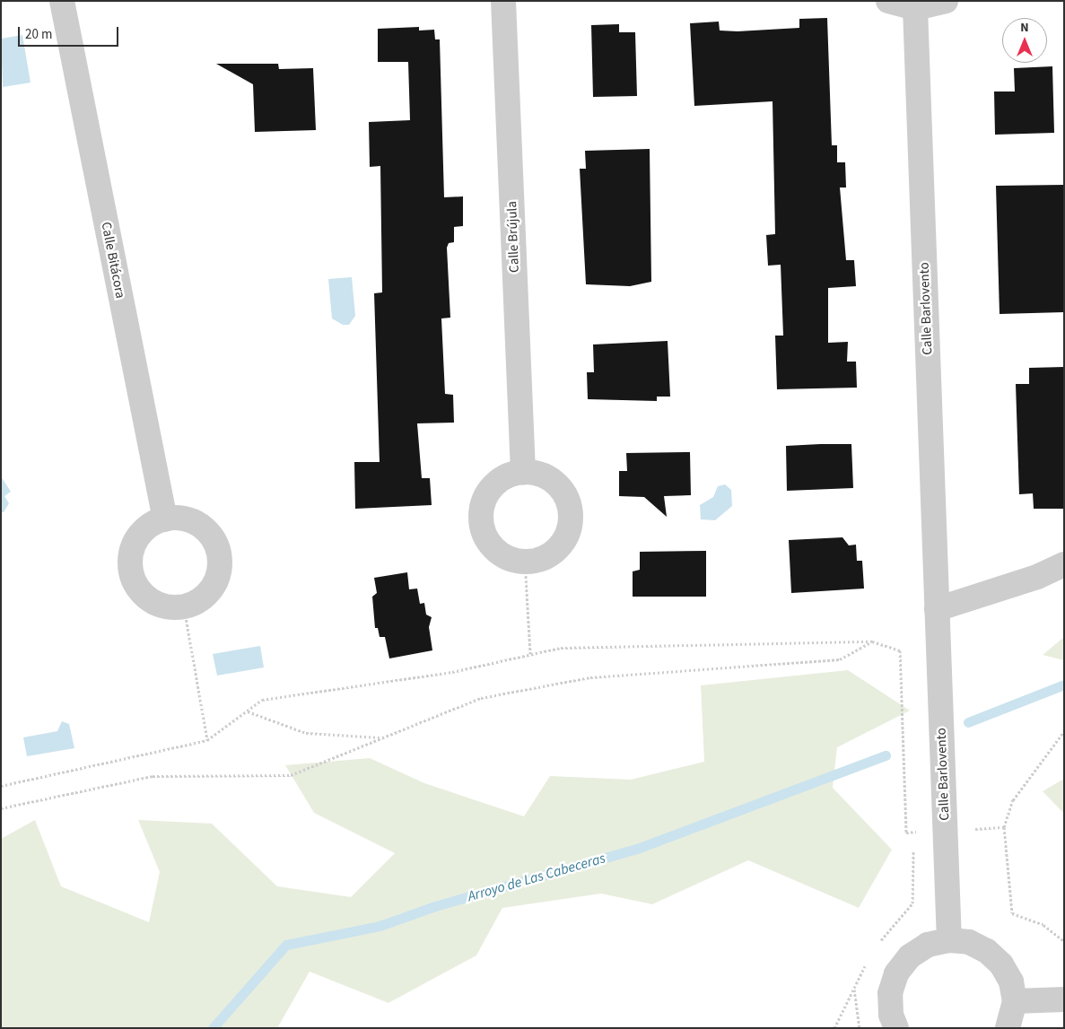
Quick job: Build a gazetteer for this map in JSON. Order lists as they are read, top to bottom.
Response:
{
  "streets": {
    "street": ["Calle Brújula", "Calle Bitácora", "Calle Barlovento"]
  },
  "water": ["Arroyo de Las Cabeceras"],
  "scale_bar": "20 m",
  "north": "top"
}
